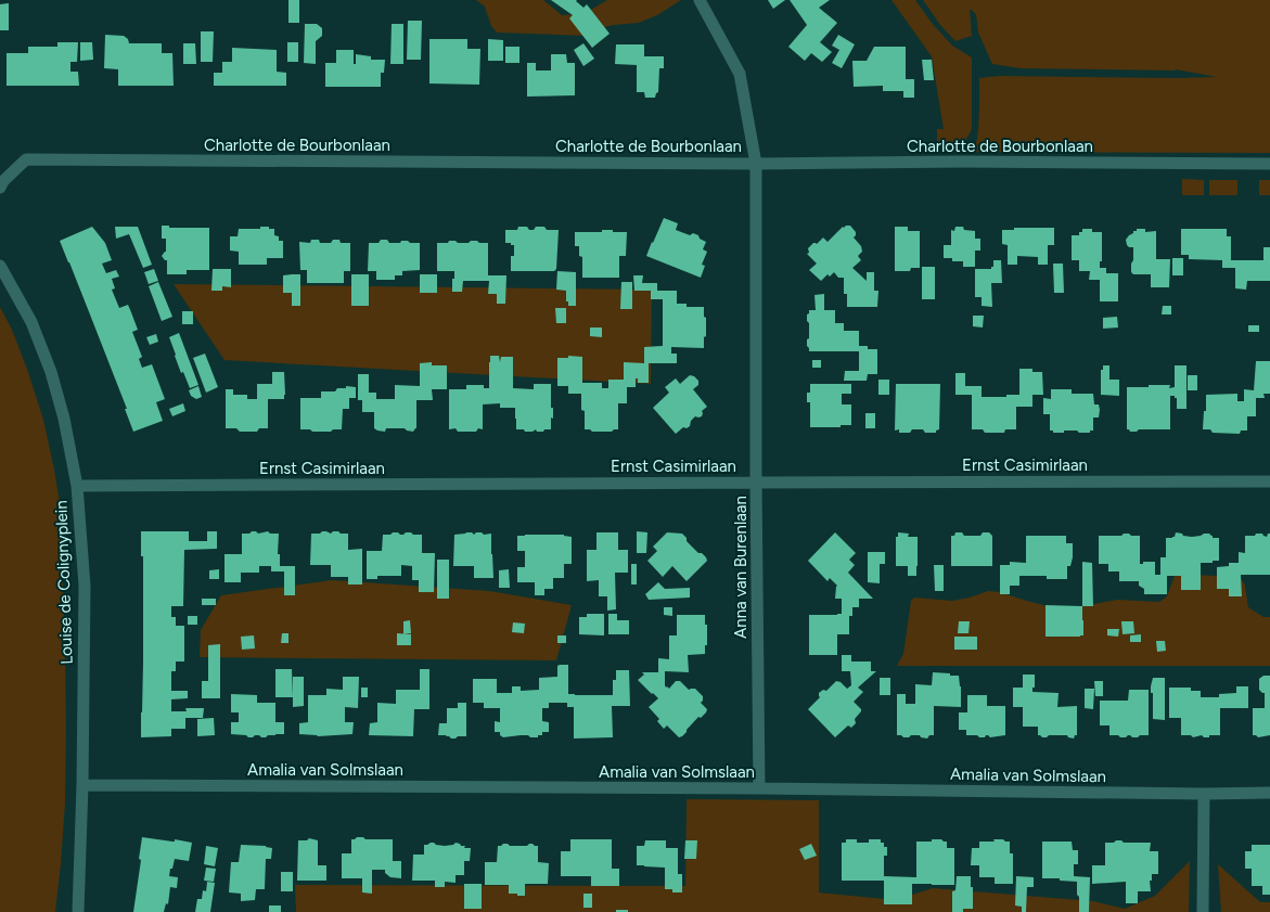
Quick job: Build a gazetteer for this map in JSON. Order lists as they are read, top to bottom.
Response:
{
  "streets": {
    "street": [
      "Charlotte de Bourbonlaan",
      "Ernst Casimirlaan",
      "Anna van Burenlaan",
      "Louise de Colignyplein",
      "Amalia van Solmslaan"
    ]
  },
  "crossings": [
    ["Charlotte de Bourbonlaan", "Anna van Burenlaan"],
    ["Ernst Casimirlaan", "Anna van Burenlaan"],
    ["Ernst Casimirlaan", "Louise de Colignyplein"],
    ["Anna van Burenlaan", "Amalia van Solmslaan"],
    ["Louise de Colignyplein", "Amalia van Solmslaan"]
  ]
}
